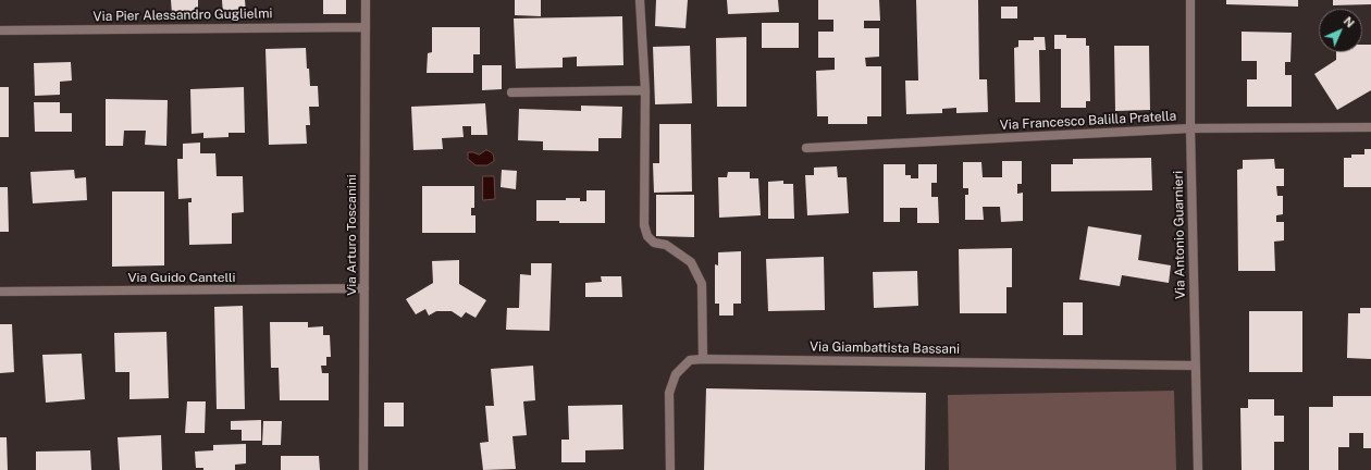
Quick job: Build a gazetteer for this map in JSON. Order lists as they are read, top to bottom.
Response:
{
  "streets": {
    "street": [
      "Via Pier Alessandro Guglielmi",
      "Via Francesco Balilla Pratella",
      "Via Arturo Toscanini",
      "Via Antonio Guarnieri",
      "Via Guido Cantelli",
      "Via Giambattista Bassani"
    ]
  },
  "crossings": [
    ["Via Pier Alessandro Guglielmi", "Via Arturo Toscanini"],
    ["Via Francesco Balilla Pratella", "Via Antonio Guarnieri"],
    ["Via Arturo Toscanini", "Via Guido Cantelli"],
    ["Via Antonio Guarnieri", "Via Giambattista Bassani"]
  ],
  "north": "top right"
}
